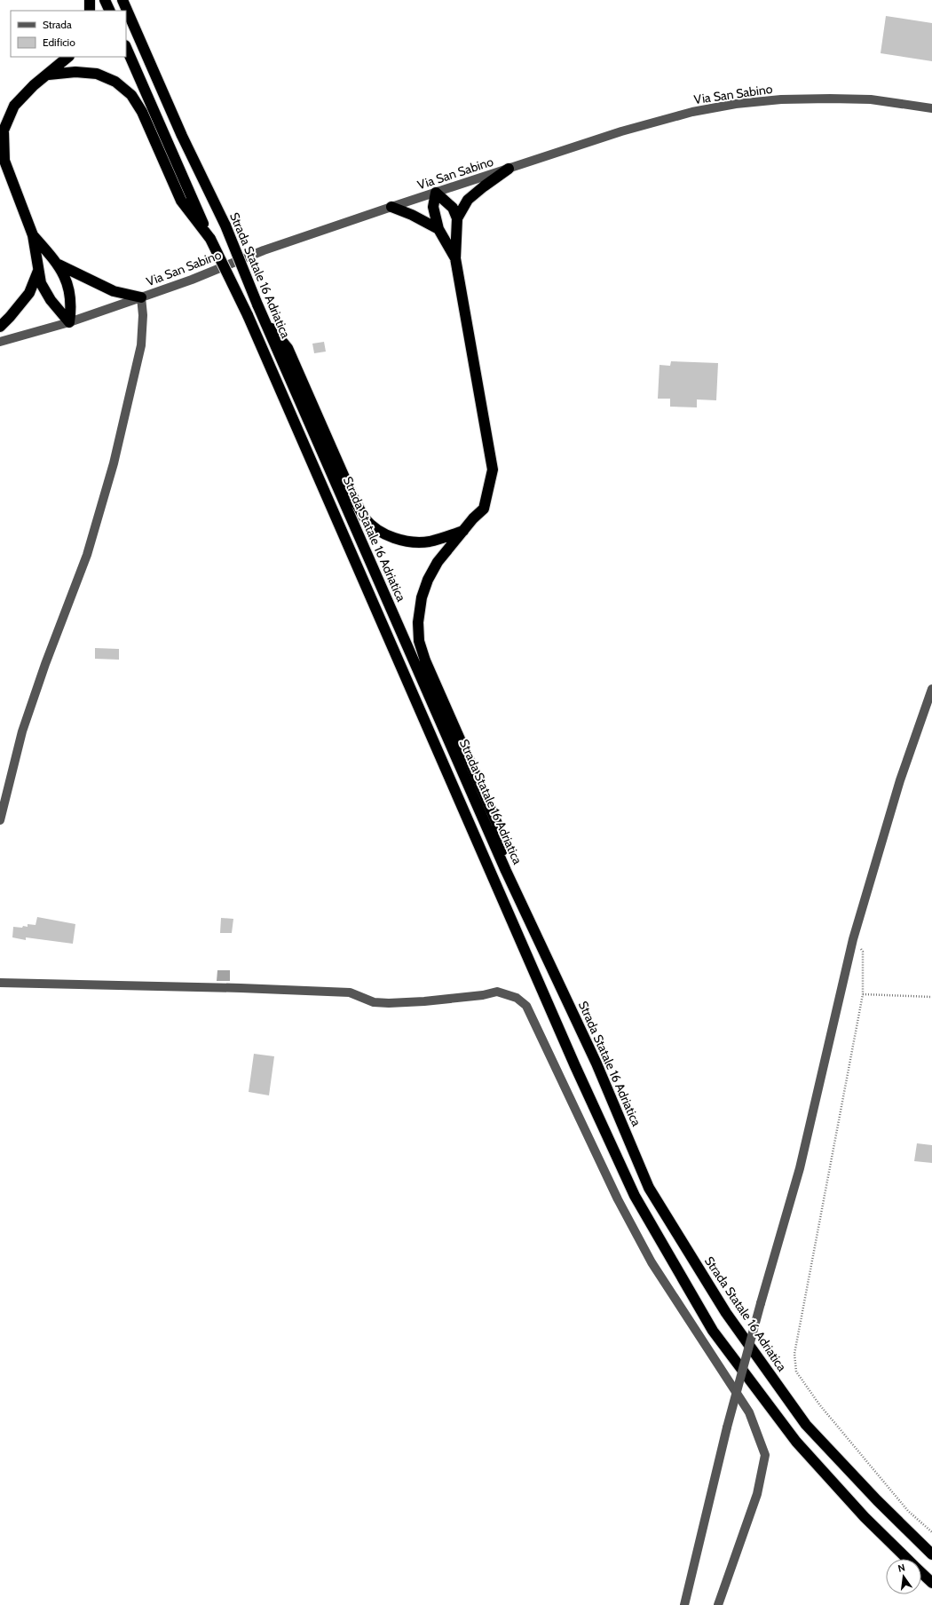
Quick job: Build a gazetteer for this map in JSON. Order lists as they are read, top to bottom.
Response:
{
  "streets": {
    "highway": ["Strada Statale 16 Adriatica"],
    "street": ["Via San Sabino"]
  },
  "legend": ["Strada", "Edificio"],
  "north": "top"
}
